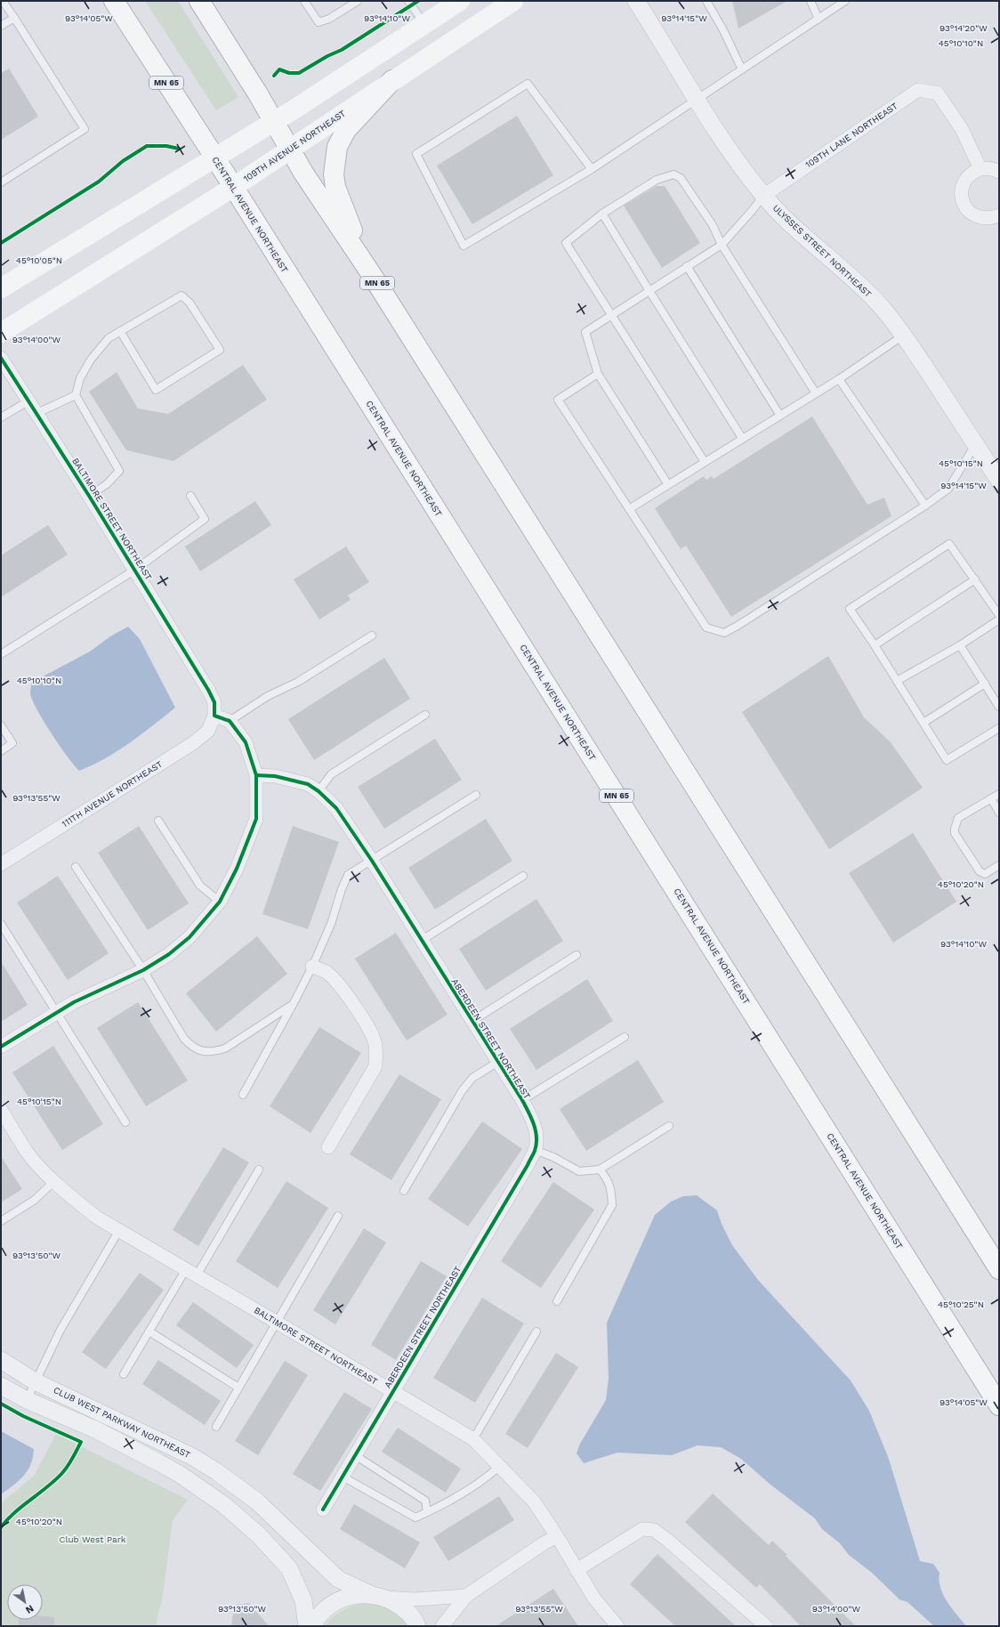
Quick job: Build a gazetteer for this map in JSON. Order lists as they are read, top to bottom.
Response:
{
  "streets": {
    "main road": ["MN 65", "109TH AVENUE NORTHEAST", "CENTRAL AVENUE NORTHEAST"],
    "street": [
      "109TH LANE NORTHEAST",
      "ULYSSES STREET NORTHEAST",
      "BALTIMORE STREET NORTHEAST",
      "111TH AVENUE NORTHEAST",
      "ABERDEEN STREET NORTHEAST",
      "CLUB WEST PARKWAY NORTHEAST"
    ]
  },
  "crossings": [
    ["MN 65", "109TH AVENUE NORTHEAST"],
    ["109TH LANE NORTHEAST", "ULYSSES STREET NORTHEAST"],
    ["109TH AVENUE NORTHEAST", "CENTRAL AVENUE NORTHEAST"],
    ["BALTIMORE STREET NORTHEAST", "111TH AVENUE NORTHEAST"],
    ["BALTIMORE STREET NORTHEAST", "ABERDEEN STREET NORTHEAST"]
  ],
  "parks": ["Club West Park"],
  "north": "bottom right",
  "coordinates": [
    "93°14'05\"W",
    "93°14'10\"W",
    "93°14'15\"W",
    "93°14'20\"W",
    "45°10'10\"N",
    "45°10'05\"N",
    "93°14'00\"W",
    "45°10'15\"N",
    "93°13'55\"W",
    "45°10'20\"N",
    "93°13'50\"W",
    "45°10'25\"N"
  ]
}
